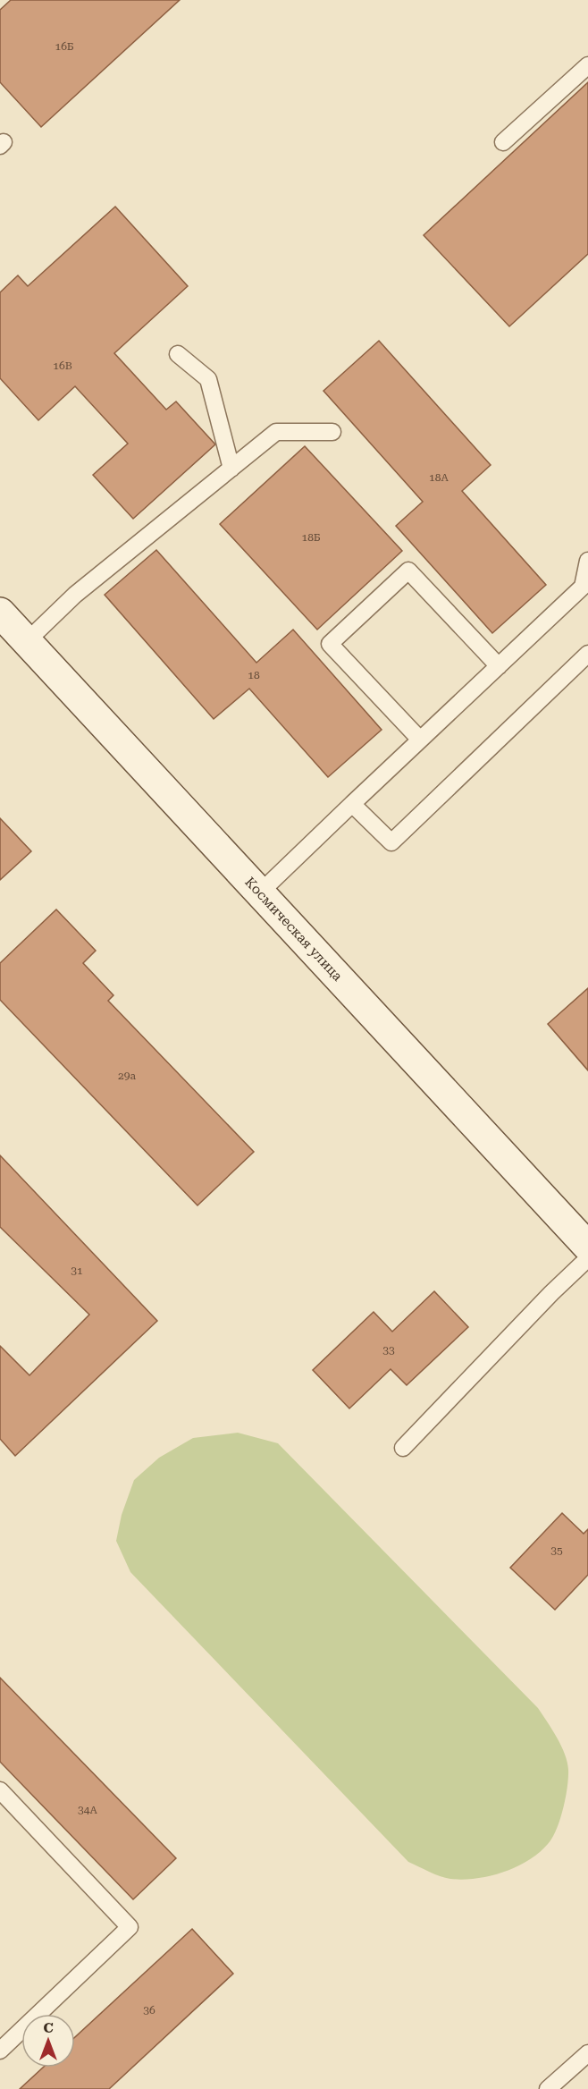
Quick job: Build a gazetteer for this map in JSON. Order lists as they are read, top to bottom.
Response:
{
  "streets": {
    "main road": ["Космическая улица"]
  },
  "house_numbers": [
    "16Б",
    "16В",
    "18А",
    "18Б",
    "18",
    "29а",
    "31",
    "33",
    "35",
    "34А",
    "36"
  ],
  "north": "top"
}
